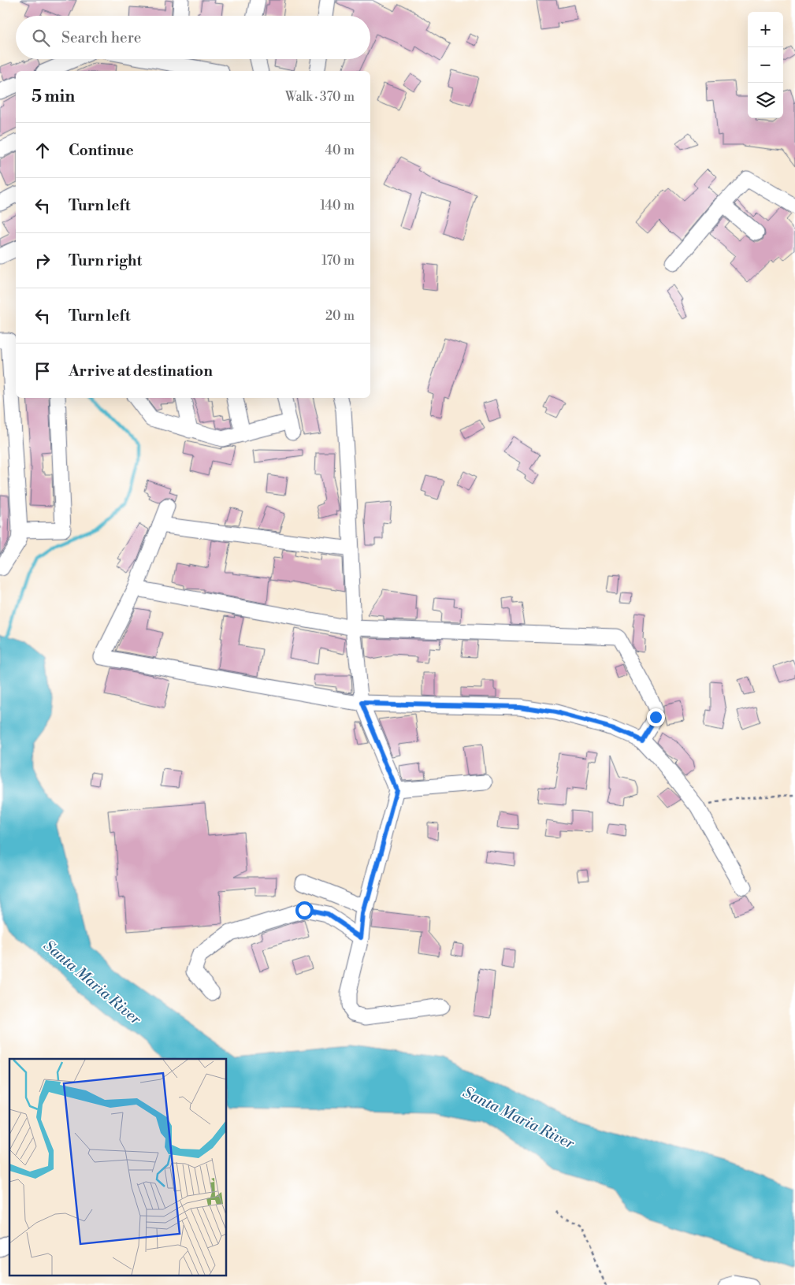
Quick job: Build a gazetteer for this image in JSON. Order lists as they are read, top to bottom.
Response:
{
  "water": ["Santa Maria River"],
  "page": {
    "map_buttons": ["+", "−"],
    "search": "Search here",
    "heading": ["5 min", "Walk · 370 m"],
    "list": [
      ["Continue", "40 m"],
      ["Turn left", "140 m"],
      ["Turn right", "170 m"],
      ["Turn left", "20 m"],
      "Arrive at destination"
    ]
  }
}
